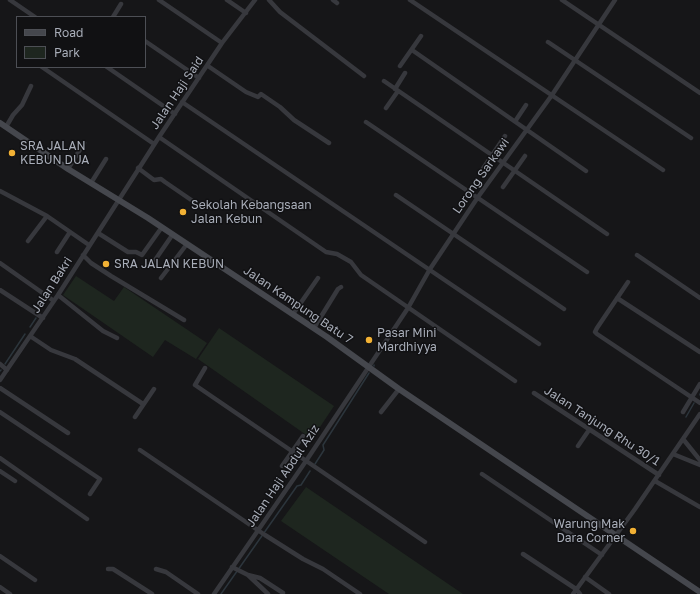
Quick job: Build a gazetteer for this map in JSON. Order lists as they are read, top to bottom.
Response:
{
  "streets": {
    "street": [
      "Jalan Haji Said",
      "Lorong Sarkawi",
      "Jalan Bakri",
      "Jalan Kampung Batu 7",
      "Jalan Tanjung Rhu 30/1",
      "Jalan Haji Abdul Aziz"
    ]
  },
  "crossings": [
    ["Jalan Haji Said", "Jalan Bakri"],
    ["Jalan Haji Said", "Jalan Kampung Batu 7"],
    ["Lorong Sarkawi", "Jalan Kampung Batu 7"],
    ["Lorong Sarkawi", "Jalan Haji Abdul Aziz"],
    ["Jalan Bakri", "Jalan Kampung Batu 7"],
    ["Jalan Kampung Batu 7", "Jalan Haji Abdul Aziz"]
  ],
  "places": [
    "SRA JALAN KEBUN DUA",
    "Sekolah Kebangsaan Jalan Kebun",
    "SRA JALAN KEBUN",
    "Pasar Mini Mardhiyya",
    "Warung Mak Dara Corner"
  ],
  "legend": ["Road", "Park"]
}
